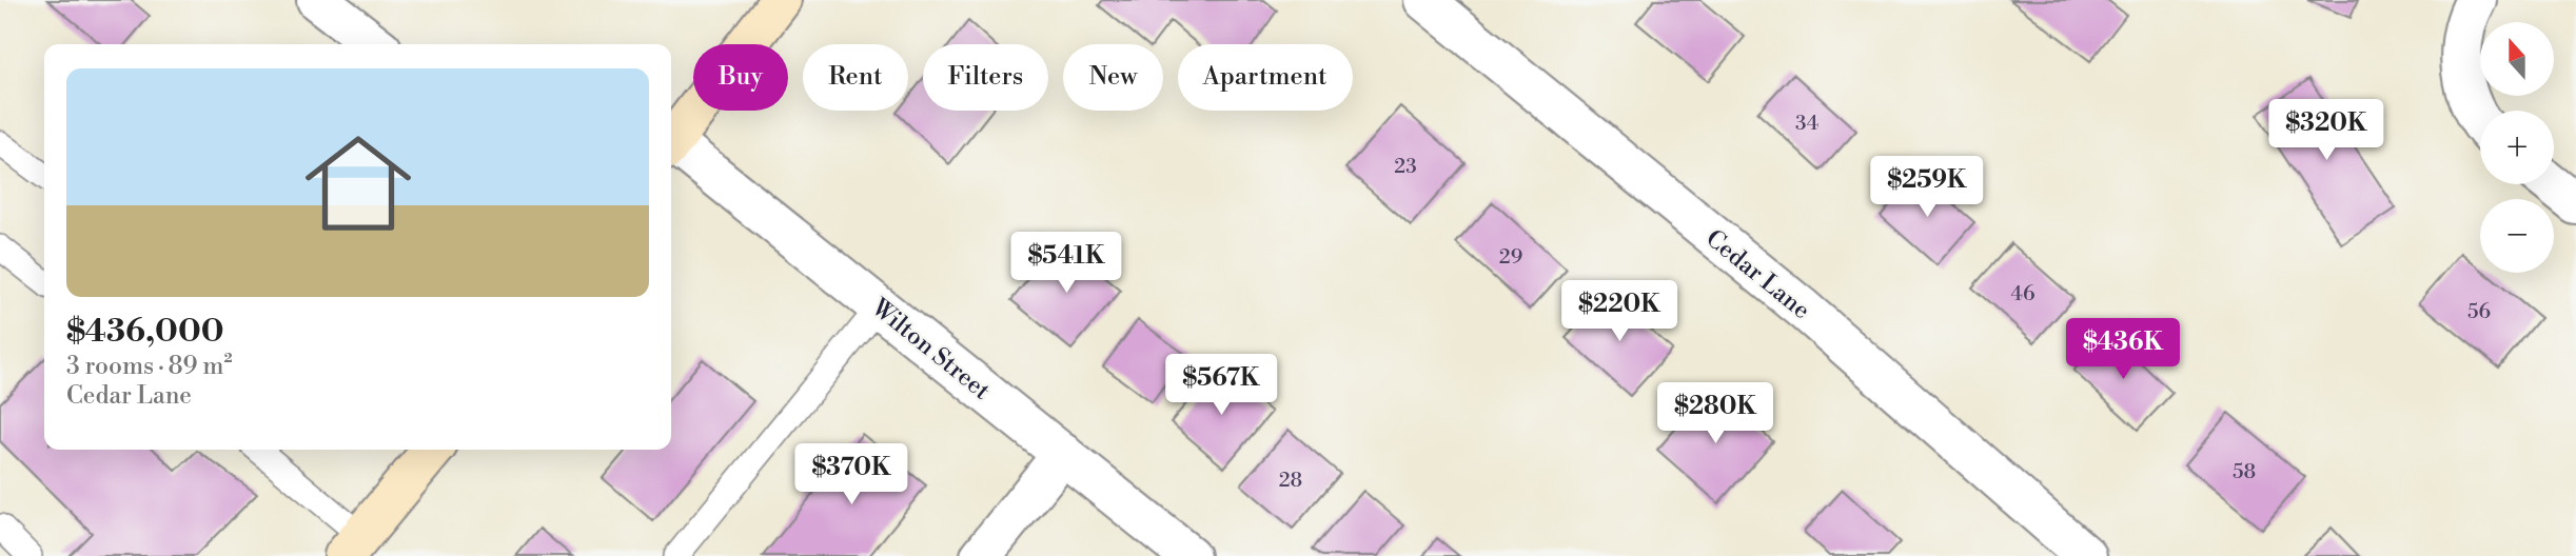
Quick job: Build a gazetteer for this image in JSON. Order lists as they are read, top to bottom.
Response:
{
  "streets": {
    "street": ["Cedar Lane", "Wilton Street"]
  },
  "house_numbers": [
    "34",
    "23",
    "29",
    "46",
    "56",
    "58",
    "28"
  ],
  "north": "top",
  "page": {
    "map_buttons": ["+", "−"],
    "chip": [
      "Buy",
      "Rent",
      "Filters",
      "New",
      "Apartment"
    ],
    "list": [
      {
        "name": "$436,000",
        "note": "3 rooms · 89 m² · Cedar Lane"
      }
    ],
    "price": [
      "$320K",
      "$259K",
      "$541K",
      "$220K",
      "$436K",
      "$567K",
      "$280K",
      "$370K"
    ]
  }
}
